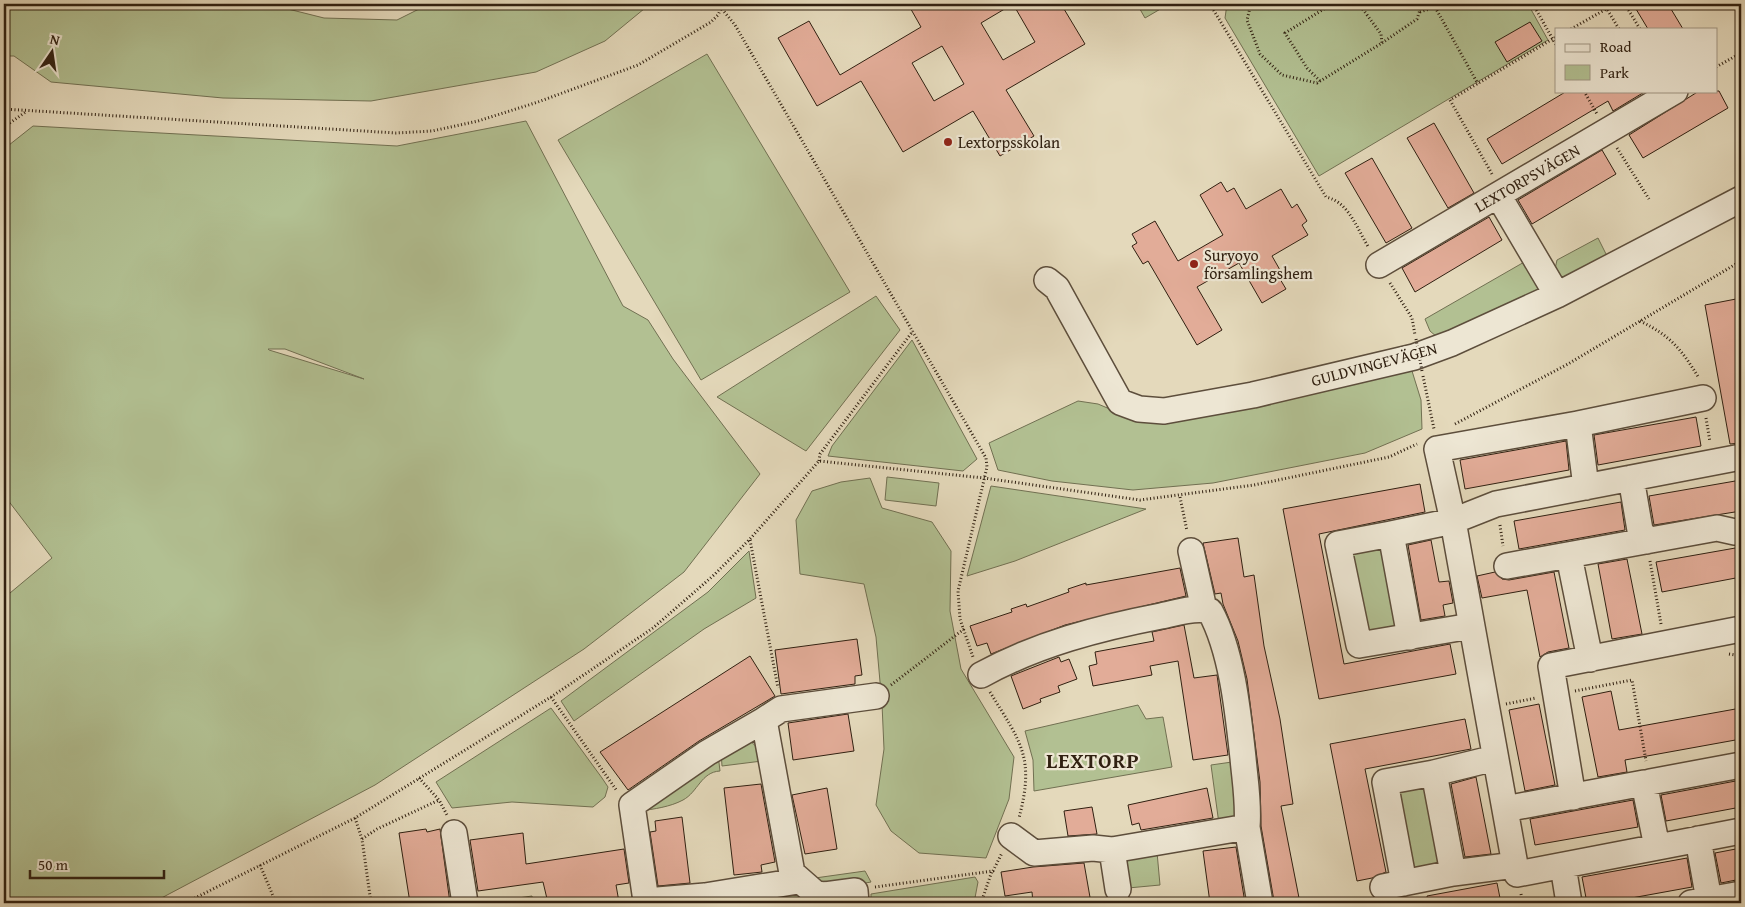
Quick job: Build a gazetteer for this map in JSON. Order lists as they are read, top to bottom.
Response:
{
  "streets": {
    "street": ["LEXTORPSVÄGEN", "GULDVINGEVÄGEN"]
  },
  "districts": ["LEXTORP"],
  "places": ["Lextorpsskolan", "Suryoyo församlingshem"],
  "legend": ["Road", "Park"],
  "scale_bar": "50 m",
  "north": "top"
}
